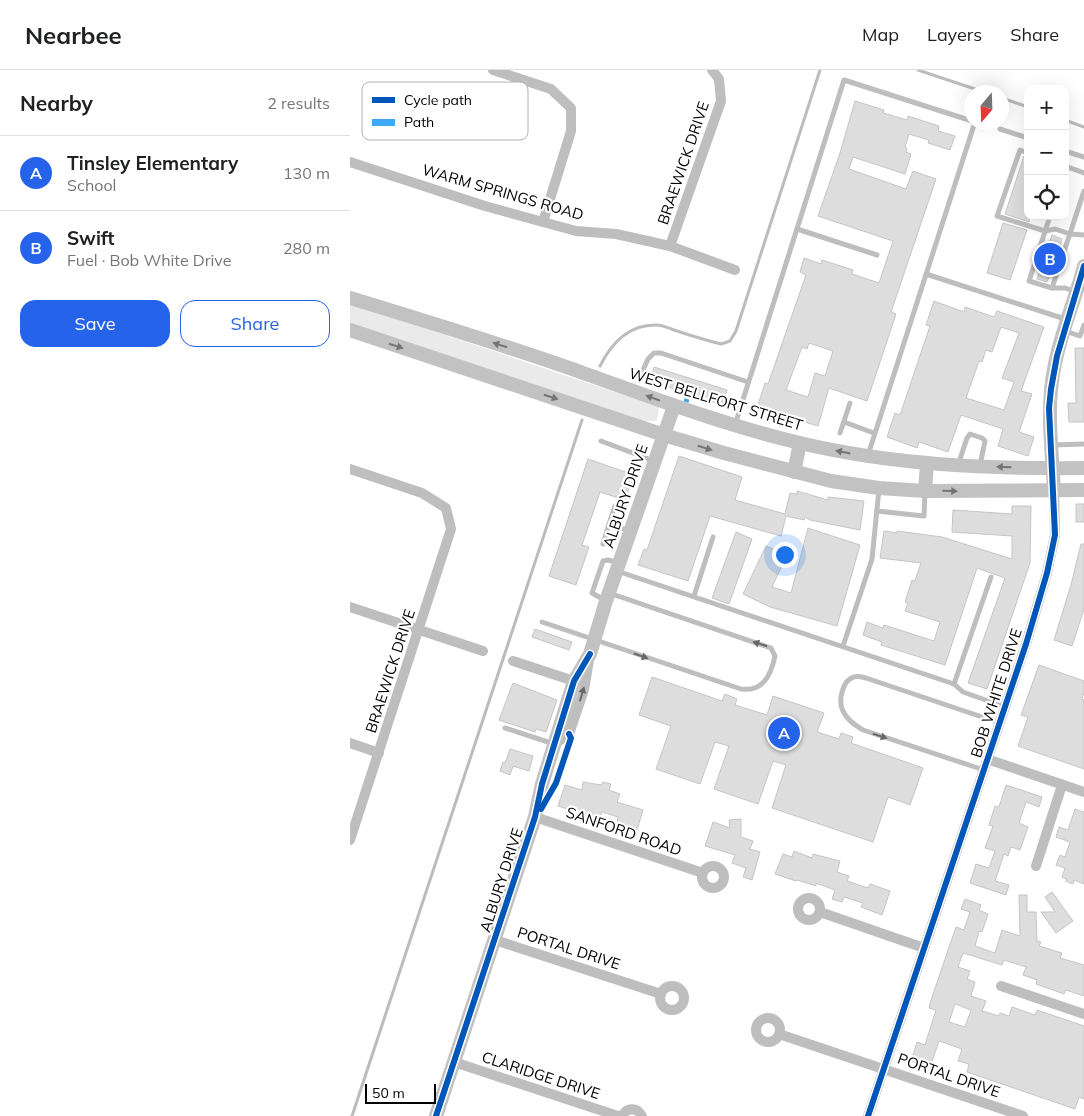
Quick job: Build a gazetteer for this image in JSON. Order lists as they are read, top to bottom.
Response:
{
  "streets": {
    "main road": ["WEST BELLFORT STREET", "ALBURY DRIVE", "BOB WHITE DRIVE"],
    "street": [
      "BRAEWICK DRIVE",
      "WARM SPRINGS ROAD",
      "SANFORD ROAD",
      "PORTAL DRIVE",
      "CLARIDGE DRIVE"
    ]
  },
  "crossings": [
    ["BRAEWICK DRIVE", "WARM SPRINGS ROAD"],
    ["WEST BELLFORT STREET", "ALBURY DRIVE"],
    ["WEST BELLFORT STREET", "BOB WHITE DRIVE"],
    ["ALBURY DRIVE", "SANFORD ROAD"],
    ["ALBURY DRIVE", "PORTAL DRIVE"],
    ["ALBURY DRIVE", "CLARIDGE DRIVE"],
    ["BOB WHITE DRIVE", "PORTAL DRIVE"]
  ],
  "legend": ["Cycle path", "Path"],
  "scale_bar": "50 m",
  "north": "bottom",
  "page": {
    "header": "Nearbee",
    "nav": ["Map", "Layers", "Share"],
    "heading": ["Nearby", "2 results"],
    "map_buttons": ["+", "−"],
    "list": [
      {
        "mark": "A",
        "name": "Tinsley Elementary",
        "note": "School",
        "value": "130 m"
      },
      {
        "mark": "B",
        "name": "Swift",
        "note": "Fuel · Bob White Drive",
        "value": "280 m"
      }
    ],
    "pins": ["B", "A"],
    "buttons": ["Save", "Share"],
    "scale": "50 m"
  }
}
